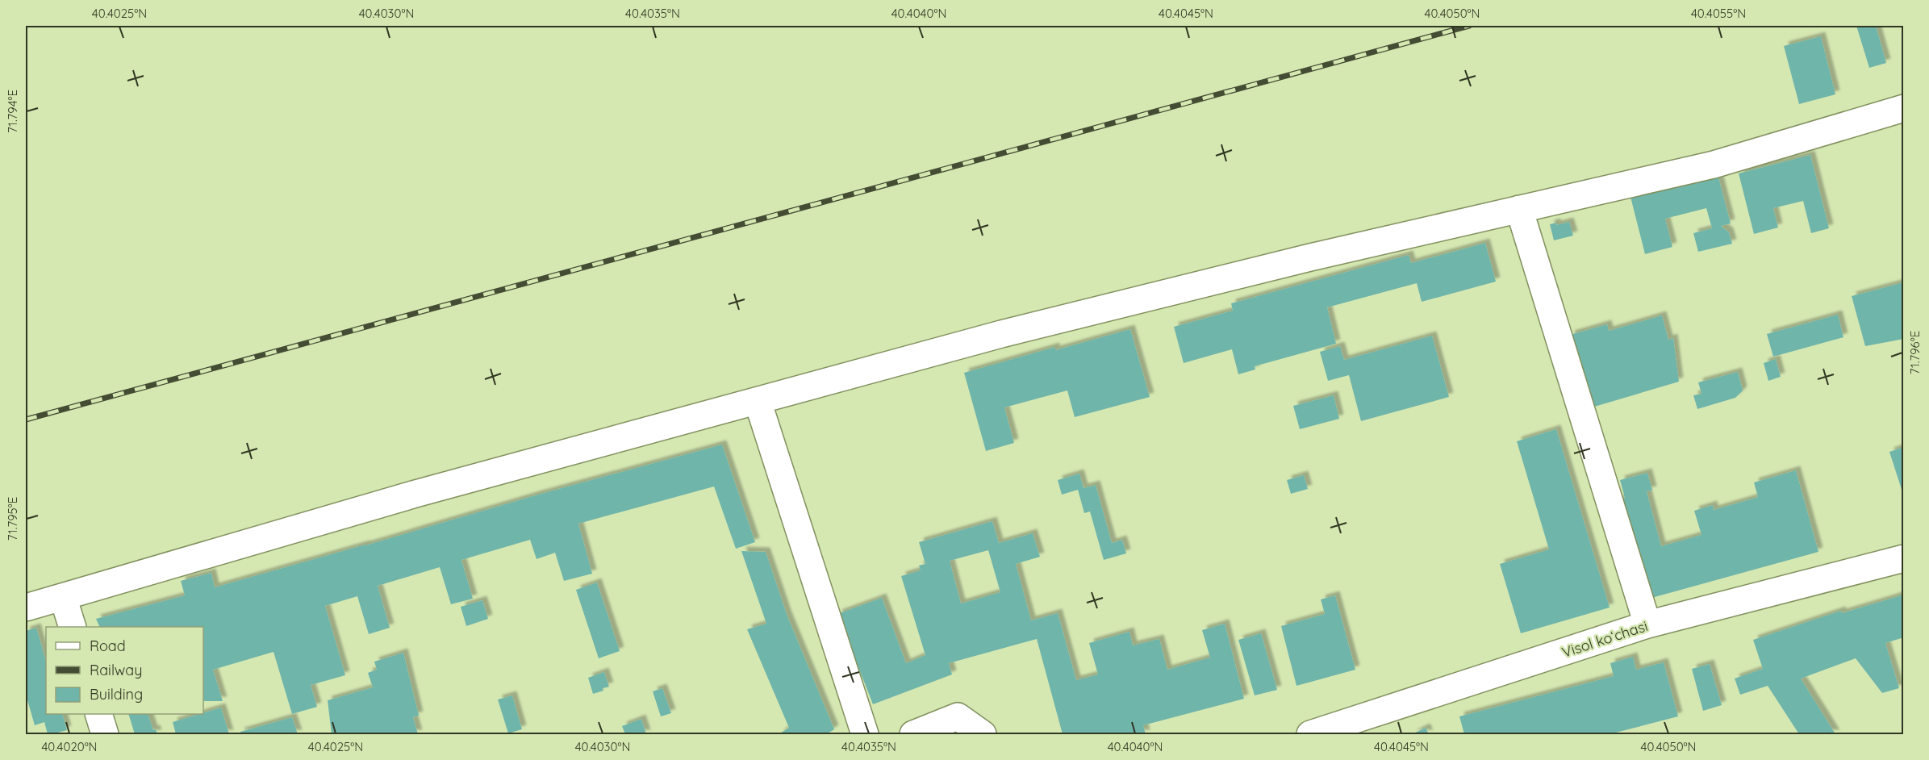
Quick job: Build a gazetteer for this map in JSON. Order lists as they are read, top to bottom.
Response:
{
  "streets": {
    "street": ["Visol koʻchasi"]
  },
  "legend": ["Road", "Railway", "Building"],
  "coordinates": [
    "40.4025°N",
    "40.4030°N",
    "40.4035°N",
    "40.4040°N",
    "40.4045°N",
    "40.4050°N",
    "40.4055°N",
    "71.794°E",
    "71.796°E",
    "71.795°E",
    "40.4020°N"
  ]
}
